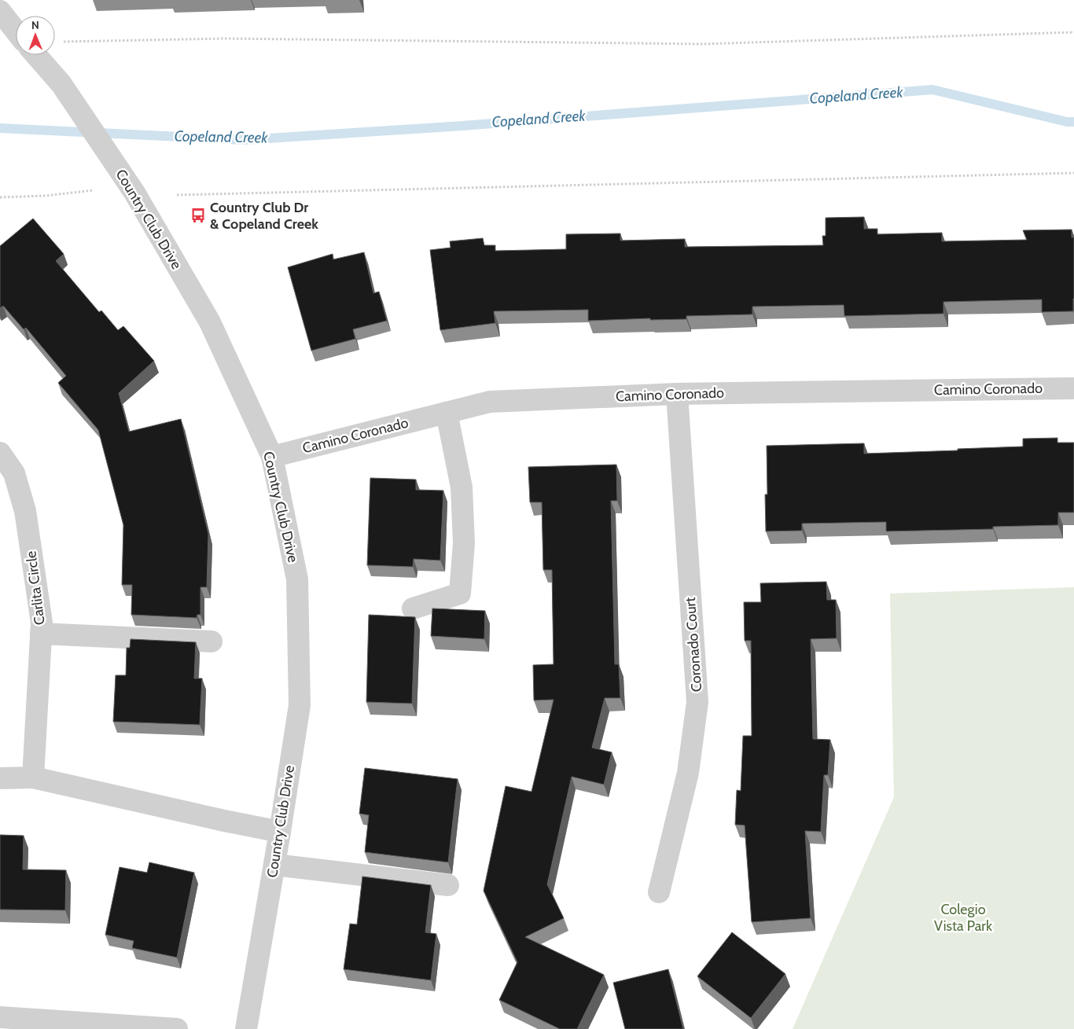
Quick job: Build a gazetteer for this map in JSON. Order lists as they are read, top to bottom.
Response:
{
  "streets": {
    "street": [
      "Country Club Drive",
      "Camino Coronado",
      "Carlita Circle",
      "Coronado Court"
    ]
  },
  "crossings": [
    ["Country Club Drive", "Camino Coronado"],
    ["Camino Coronado", "Coronado Court"]
  ],
  "water": ["Copeland Creek"],
  "parks": ["Colegio Vista Park"],
  "places": {
    "bus stop": ["Country Club Dr & Copeland Creek"]
  },
  "north": "top"
}
